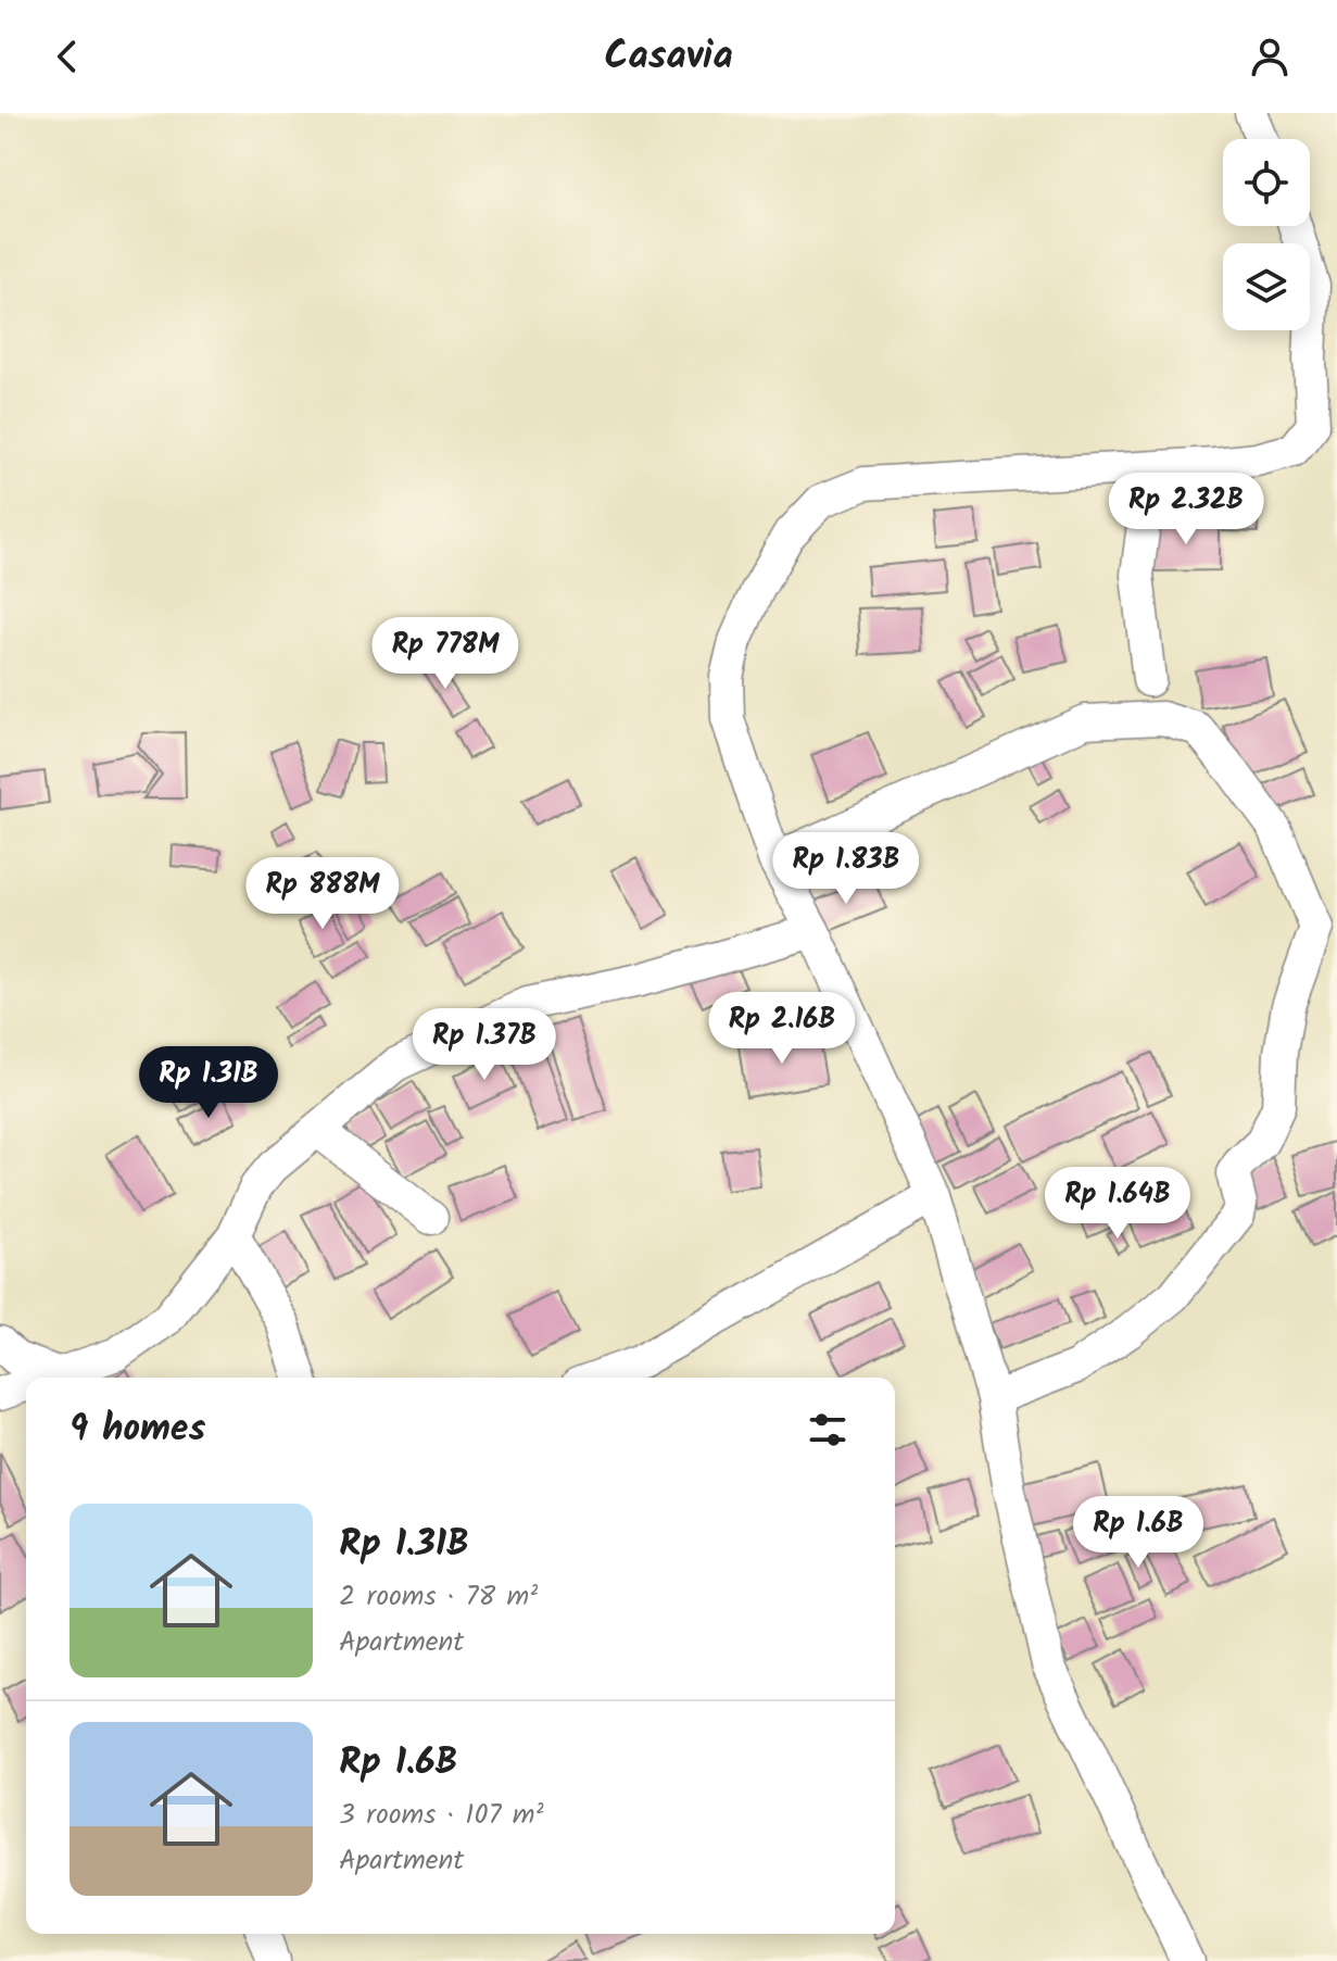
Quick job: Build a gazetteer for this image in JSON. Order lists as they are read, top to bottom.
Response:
{
  "page": {
    "header": "Casavia",
    "price": [
      "Rp 2.32B",
      "Rp 778M",
      "Rp 1.83B",
      "Rp 888M",
      "Rp 2.16B",
      "Rp 1.37B",
      "Rp 1.31B",
      "Rp 1.64B",
      "Rp 1.6B"
    ],
    "heading": "9 homes",
    "list": [
      {
        "name": "Rp 1.31B",
        "note": "2 rooms · 78 m² · Apartment"
      },
      {
        "name": "Rp 1.6B",
        "note": "3 rooms · 107 m² · Apartment"
      }
    ]
  }
}
